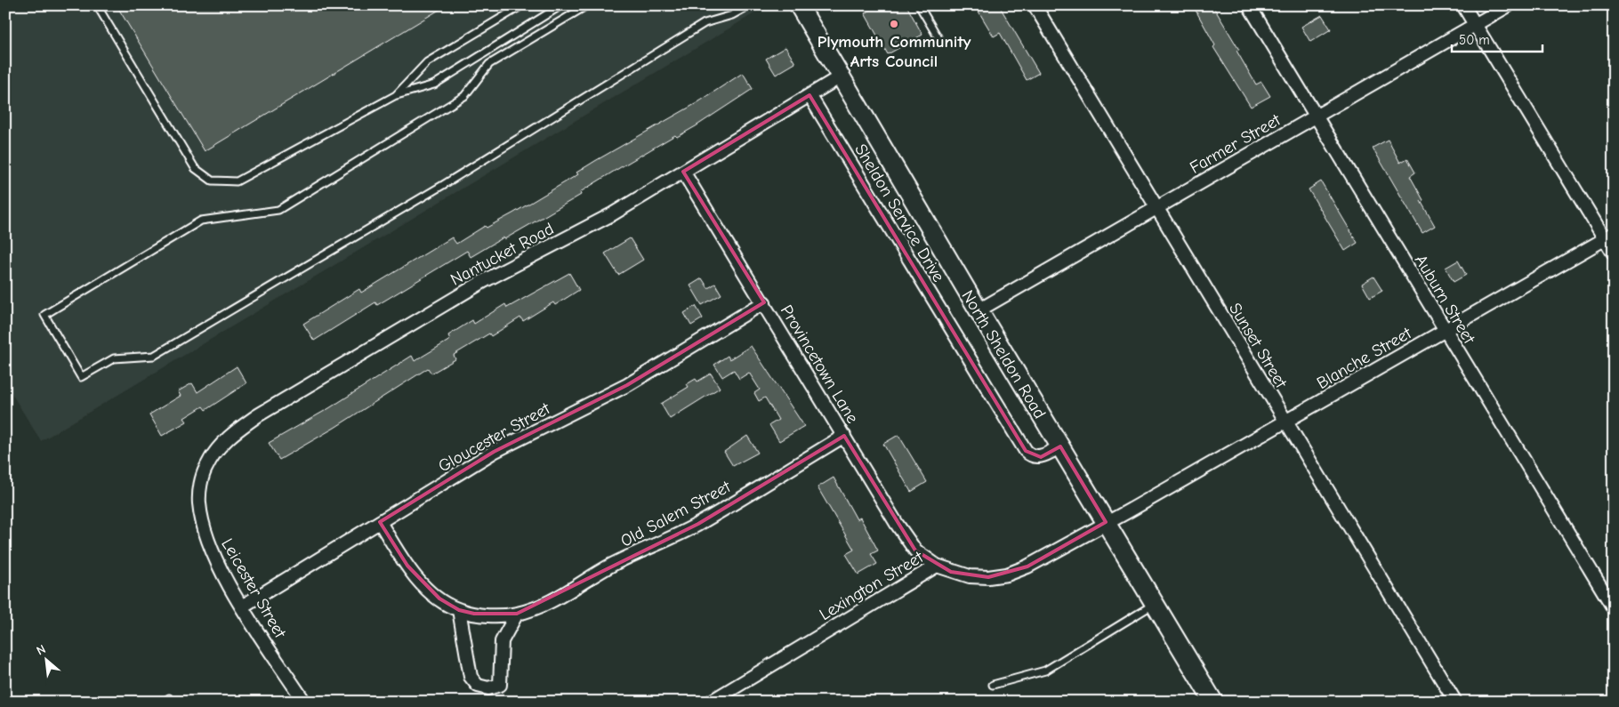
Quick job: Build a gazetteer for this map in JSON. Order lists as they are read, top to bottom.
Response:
{
  "streets": {
    "main road": ["North Sheldon Road"],
    "street": [
      "Farmer Street",
      "Sheldon Service Drive",
      "Nantucket Road",
      "Auburn Street",
      "Sunset Street",
      "Blanche Street",
      "Provincetown Lane",
      "Gloucester Street",
      "Old Salem Street",
      "Lexington Street",
      "Leicester Street"
    ]
  },
  "crossings": [
    ["Farmer Street", "Auburn Street"],
    ["Farmer Street", "Sunset Street"],
    ["Farmer Street", "North Sheldon Road"],
    ["Sheldon Service Drive", "Nantucket Road"],
    ["Sheldon Service Drive", "North Sheldon Road"],
    ["Nantucket Road", "North Sheldon Road"],
    ["Nantucket Road", "Provincetown Lane"],
    ["Nantucket Road", "Leicester Street"],
    ["Auburn Street", "Blanche Street"],
    ["Sunset Street", "Blanche Street"],
    ["North Sheldon Road", "Blanche Street"],
    ["North Sheldon Road", "Lexington Street"],
    ["Blanche Street", "Lexington Street"],
    ["Provincetown Lane", "Gloucester Street"],
    ["Provincetown Lane", "Old Salem Street"],
    ["Provincetown Lane", "Lexington Street"],
    ["Gloucester Street", "Old Salem Street"],
    ["Gloucester Street", "Leicester Street"]
  ],
  "places": ["Plymouth Community Arts Council"],
  "scale_bar": "50 m",
  "north": "top left"
}
